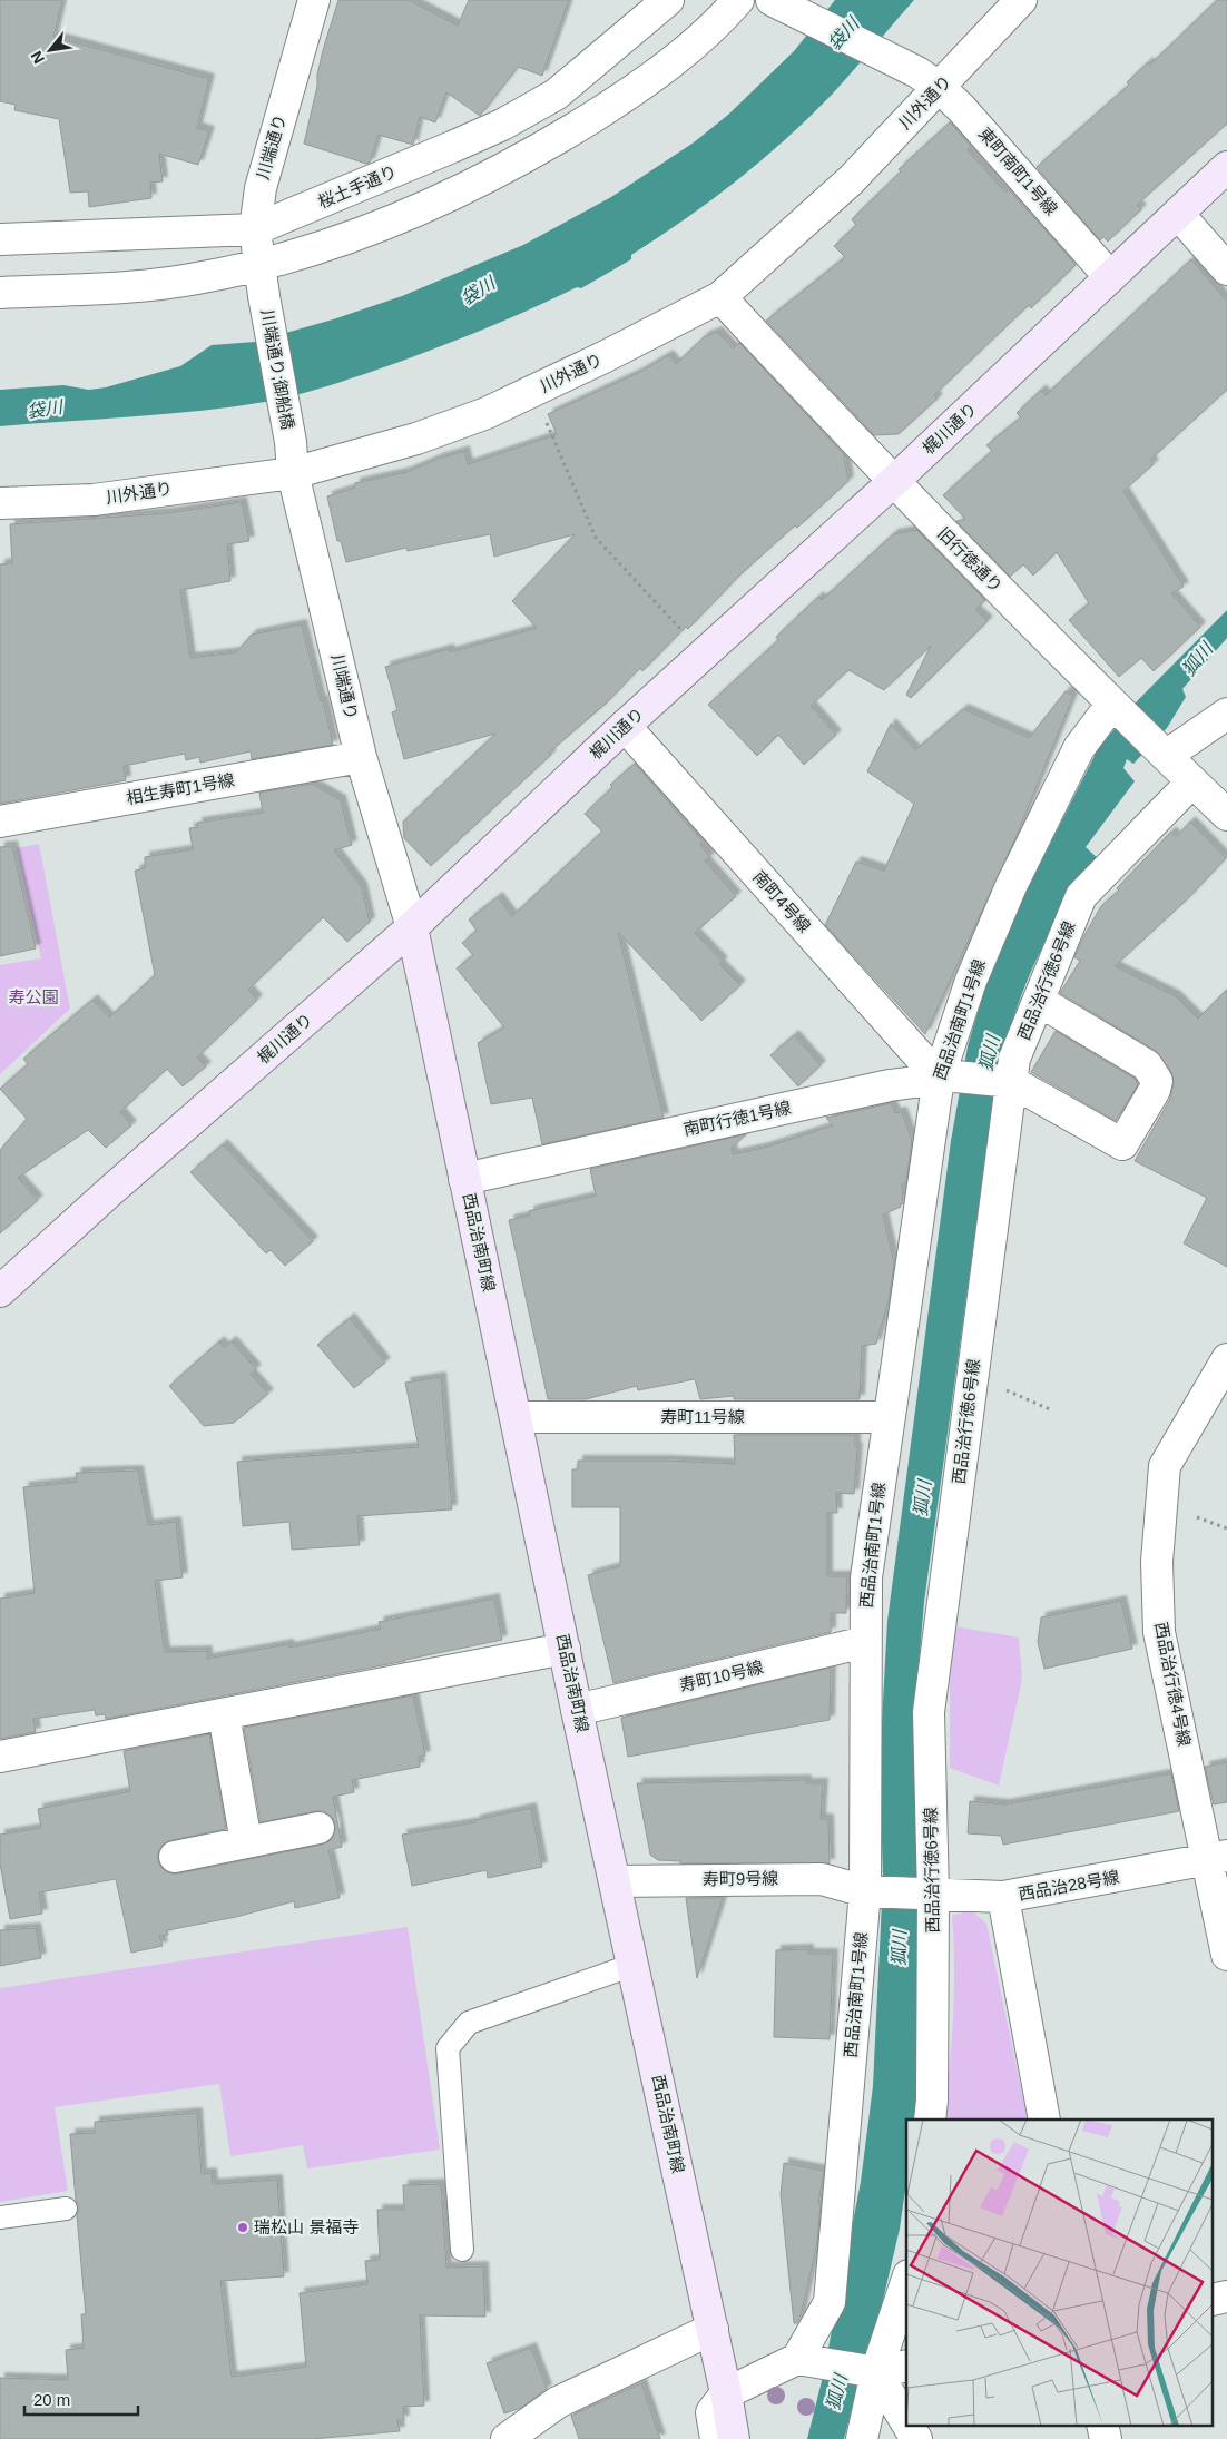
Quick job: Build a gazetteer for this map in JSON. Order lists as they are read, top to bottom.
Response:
{
  "streets": {
    "street": [
      "川外通り",
      "川端通り",
      "東町南町1号線",
      "桜土手通り",
      "川端通り;御船橋",
      "梶川通り",
      "旧行徳通り",
      "相生寿町1号線",
      "南町4号線",
      "西品治行徳6号線",
      "西品治南町1号線",
      "南町行徳1号線",
      "西品治南町線",
      "寿町11号線",
      "寿町10号線",
      "西品治行徳4号線",
      "寿町9号線",
      "西品治28号線"
    ]
  },
  "crossings": [
    ["川外通り", "川端通り"],
    ["川外通り", "東町南町1号線"],
    ["川外通り", "旧行徳通り"],
    ["川端通り", "桜土手通り"],
    ["川端通り", "川端通り;御船橋"],
    ["川端通り", "梶川通り"],
    ["川端通り", "相生寿町1号線"],
    ["川端通り", "西品治南町線"],
    ["東町南町1号線", "梶川通り"],
    ["梶川通り", "旧行徳通り"],
    ["梶川通り", "南町4号線"],
    ["梶川通り", "西品治南町線"],
    ["旧行徳通り", "西品治行徳6号線"],
    ["旧行徳通り", "西品治南町1号線"],
    ["南町4号線", "西品治南町1号線"],
    ["南町4号線", "南町行徳1号線"],
    ["西品治行徳6号線", "南町行徳1号線"],
    ["西品治行徳6号線", "寿町9号線"],
    ["西品治南町1号線", "南町行徳1号線"],
    ["西品治南町1号線", "寿町11号線"],
    ["西品治南町1号線", "寿町10号線"],
    ["西品治南町1号線", "寿町9号線"],
    ["南町行徳1号線", "西品治南町線"],
    ["西品治南町線", "寿町11号線"],
    ["西品治南町線", "寿町10号線"],
    ["西品治南町線", "寿町9号線"],
    ["西品治行徳4号線", "西品治28号線"],
    ["寿町9号線", "西品治28号線"]
  ],
  "water": ["袋川", "狐川"],
  "parks": ["寿公園"],
  "places": ["瑞松山 景福寺"],
  "scale_bar": "20 m",
  "north": "bottom left"
}
